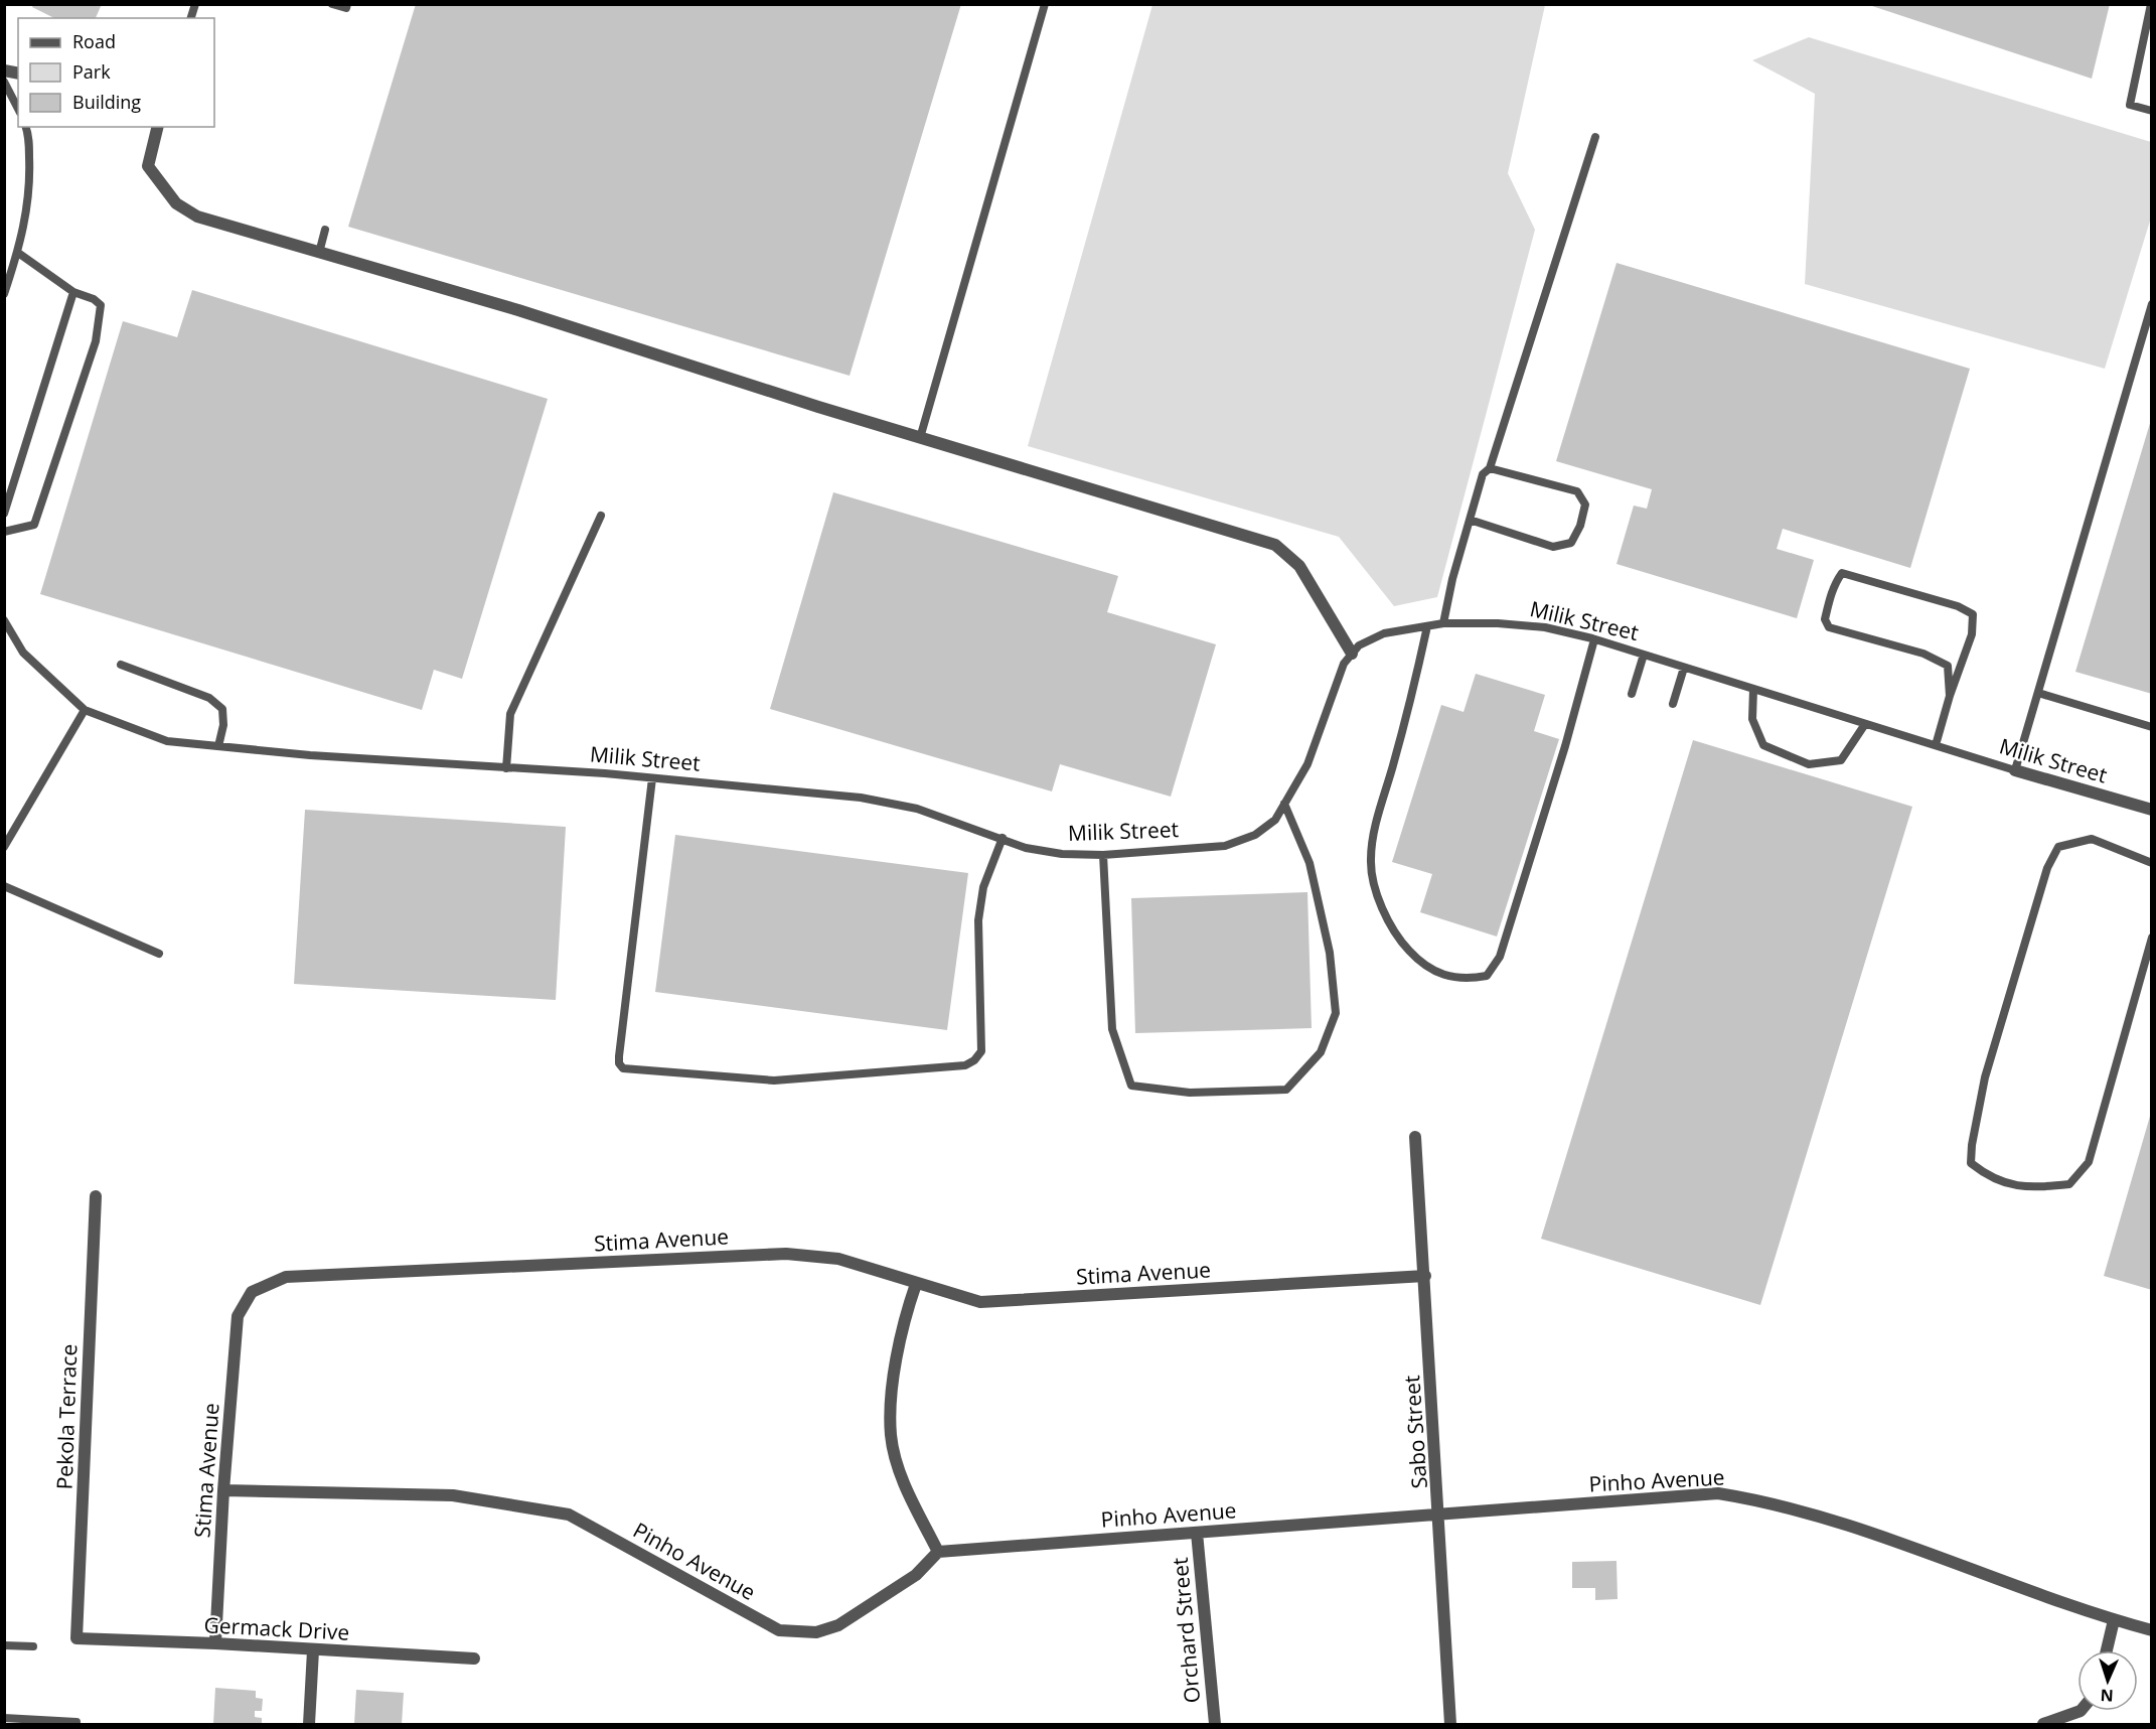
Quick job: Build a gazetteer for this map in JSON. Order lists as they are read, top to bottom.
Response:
{
  "streets": {
    "street": [
      "Milik Street",
      "Stima Avenue",
      "Pekola Terrace",
      "Sabo Street",
      "Pinho Avenue",
      "Germack Drive",
      "Orchard Street"
    ]
  },
  "crossings": [
    ["Stima Avenue", "Sabo Street"],
    ["Stima Avenue", "Pinho Avenue"],
    ["Stima Avenue", "Germack Drive"],
    ["Pekola Terrace", "Germack Drive"],
    ["Sabo Street", "Pinho Avenue"],
    ["Pinho Avenue", "Orchard Street"]
  ],
  "legend": ["Road", "Park", "Building"],
  "north": "bottom"
}
